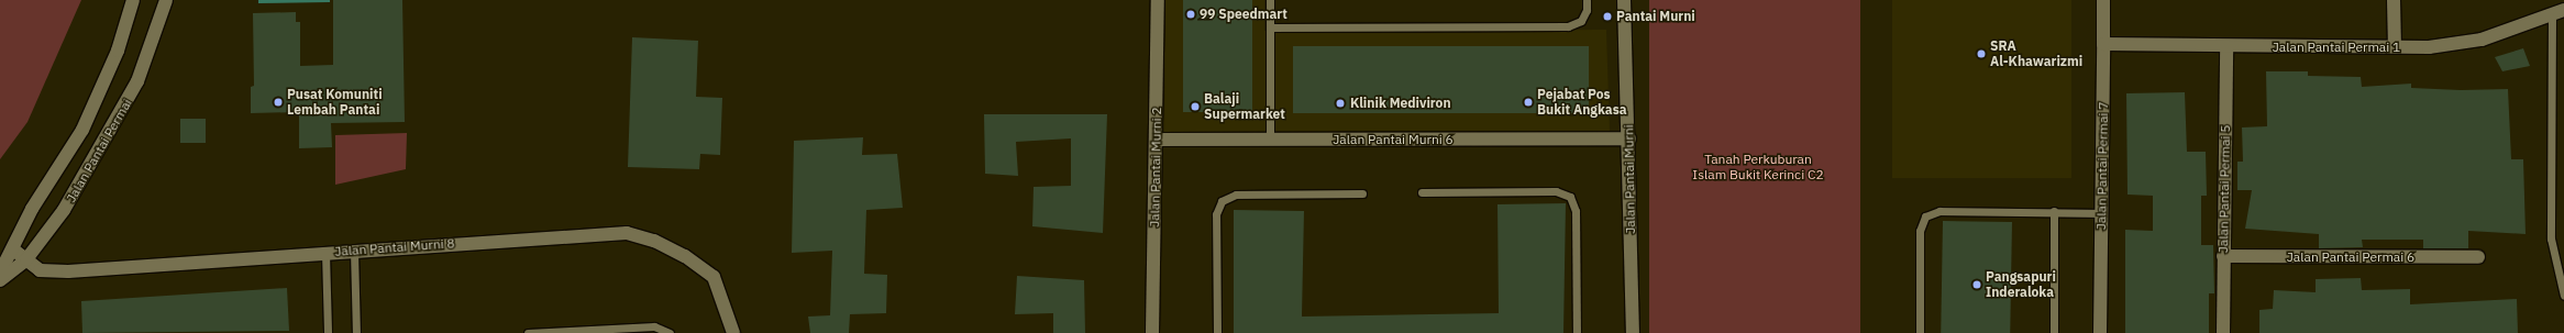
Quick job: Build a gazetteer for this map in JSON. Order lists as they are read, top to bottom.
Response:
{
  "streets": {
    "street": [
      "Jalan Pantai Permai 1",
      "Jalan Pantai Murni 6",
      "Jalan Pantai Permai",
      "Jalan Pantai Permai 7",
      "Jalan Pantai Murni 2",
      "Jalan Pantai Murni",
      "Jalan Pantai Permai 5",
      "Jalan Pantai Murni 8",
      "Jalan Pantai Permai 6"
    ]
  },
  "crossings": [
    ["Jalan Pantai Permai 1", "Jalan Pantai Permai 7"],
    ["Jalan Pantai Permai 1", "Jalan Pantai Permai 5"],
    ["Jalan Pantai Murni 6", "Jalan Pantai Murni 2"],
    ["Jalan Pantai Murni 6", "Jalan Pantai Murni"],
    ["Jalan Pantai Permai", "Jalan Pantai Murni 8"],
    ["Jalan Pantai Permai 5", "Jalan Pantai Permai 6"]
  ],
  "parks": ["Tanah Perkuburan Islam Bukit Kerinci C2"],
  "places": [
    "99 Speedmart",
    "Pantai Murni",
    "SRA Al-Khawarizmi",
    "Pusat Komuniti Lembah Pantai",
    "Pejabat Pos Bukit Angkasa",
    "Klinik Mediviron",
    "Balaji Supermarket",
    "Pangsapuri Inderaloka"
  ]
}
